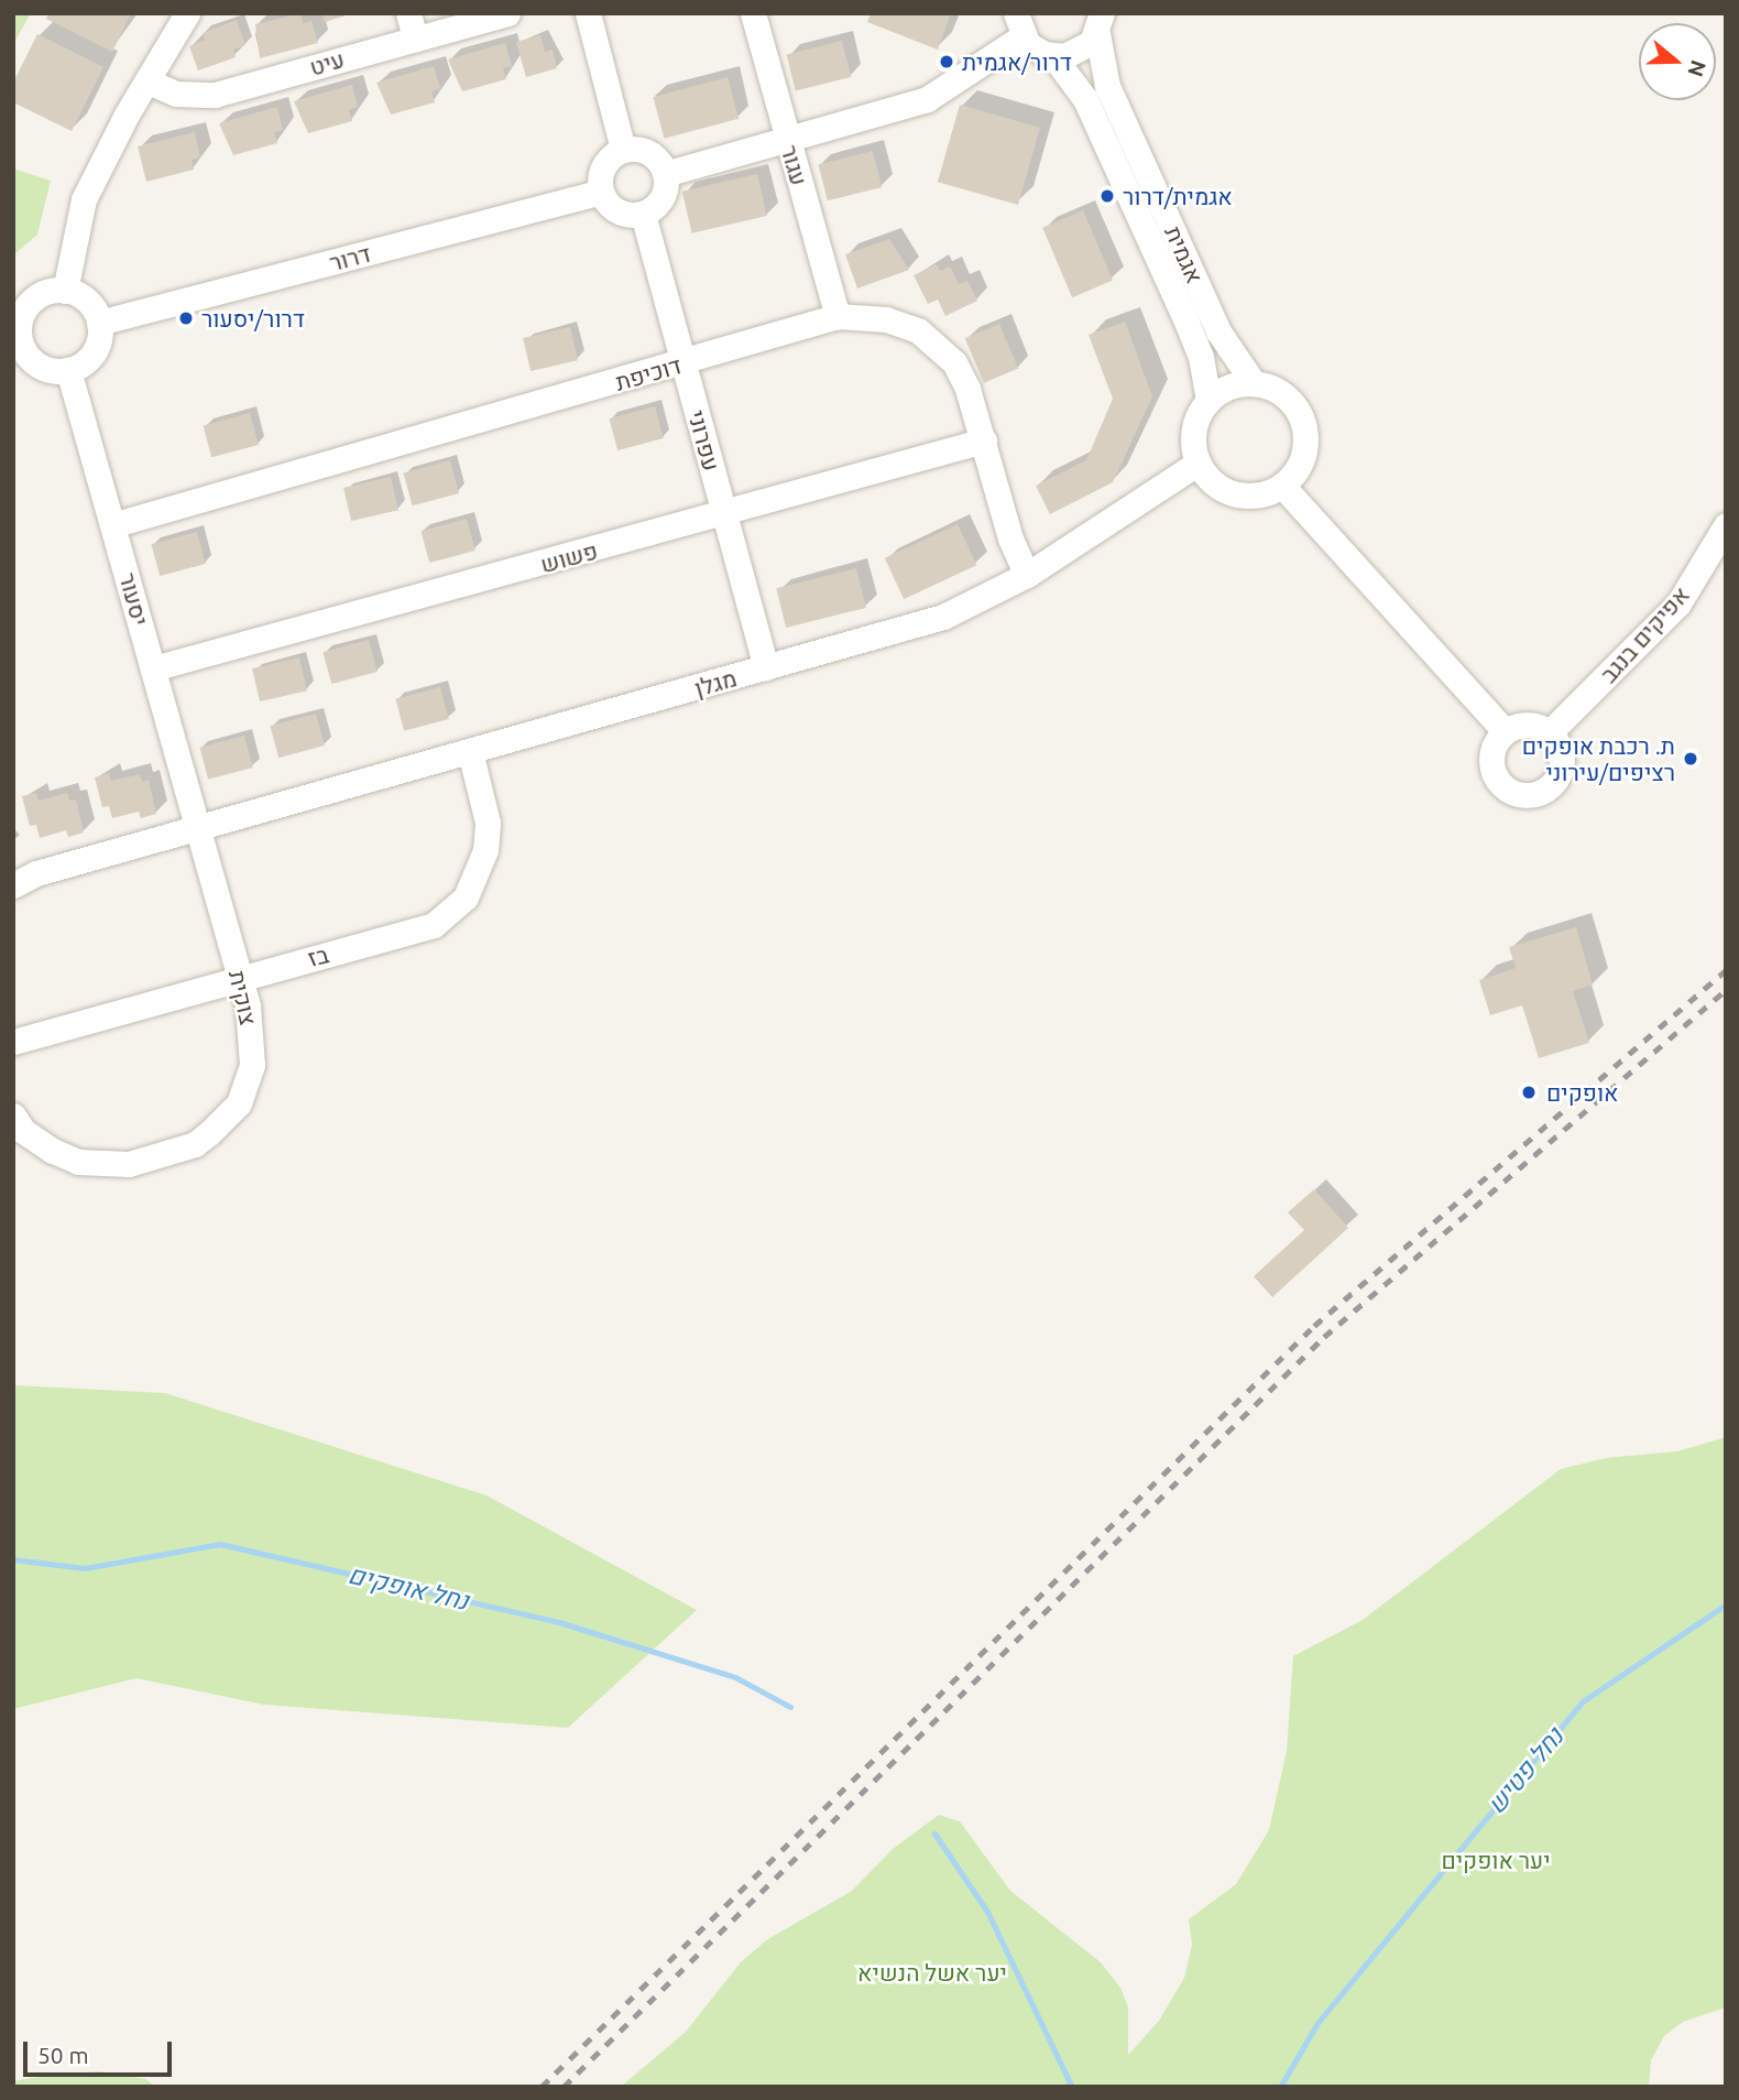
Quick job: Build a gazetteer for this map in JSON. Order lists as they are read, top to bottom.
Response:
{
  "streets": {
    "street": [
      "עיט",
      "עגור",
      "אגמית",
      "דרור",
      "דוכיפת",
      "עפרוני",
      "פשוש",
      "יסעור",
      "אפיקים בנגב",
      "מגלן",
      "בז",
      "צוקית"
    ]
  },
  "crossings": [
    ["עגור", "דוכיפת"],
    ["אגמית", "מגלן"],
    ["דרור", "עפרוני"],
    ["דרור", "יסעור"],
    ["דוכיפת", "עפרוני"],
    ["דוכיפת", "פשוש"],
    ["דוכיפת", "יסעור"],
    ["דוכיפת", "מגלן"],
    ["עפרוני", "פשוש"],
    ["עפרוני", "מגלן"],
    ["פשוש", "יסעור"],
    ["יסעור", "מגלן"],
    ["יסעור", "צוקית"],
    ["מגלן", "בז"],
    ["מגלן", "צוקית"],
    ["בז", "צוקית"]
  ],
  "water": ["נחל אופקים", "נחל פטיש"],
  "parks": ["יער אופקים", "יער אשל הנשיא"],
  "places": [
    "דרור/אגמית",
    "אגמית/דרור",
    "דרור/יסעור",
    "ת. רכבת אופקים רציפים/עירוני",
    "אופקים"
  ],
  "scale_bar": "50 m",
  "north": "right"
}
